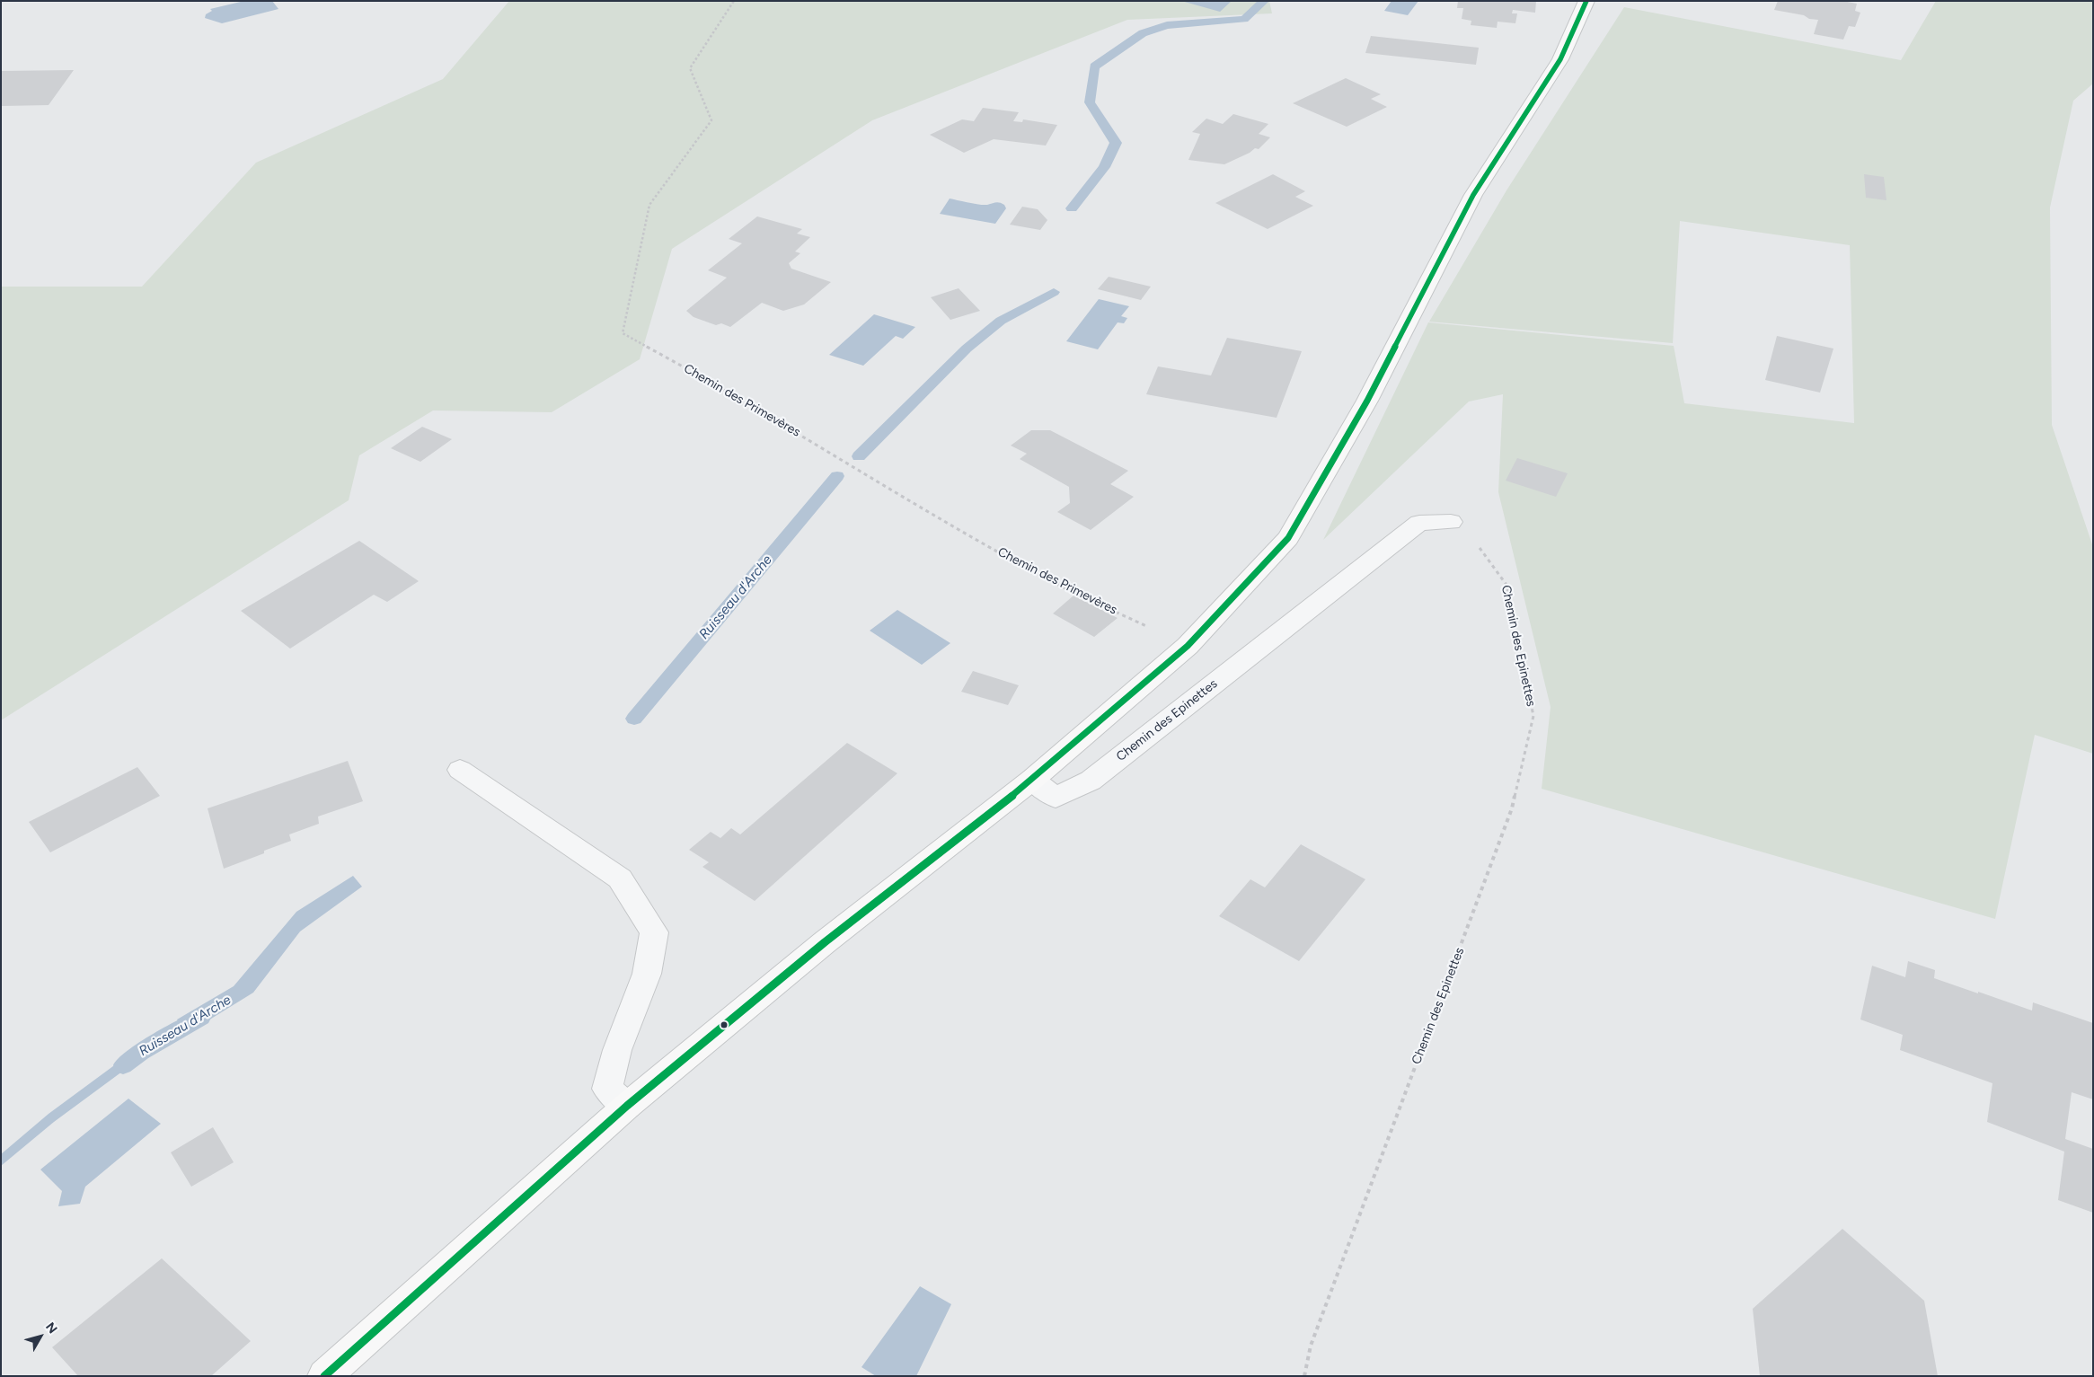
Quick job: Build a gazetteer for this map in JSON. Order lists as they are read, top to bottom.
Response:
{
  "streets": {
    "street": ["Chemin des Epinettes"],
    "path": ["Chemin des Primevères"]
  },
  "water": ["Ruisseau d'Arche"],
  "north": "top right"
}
